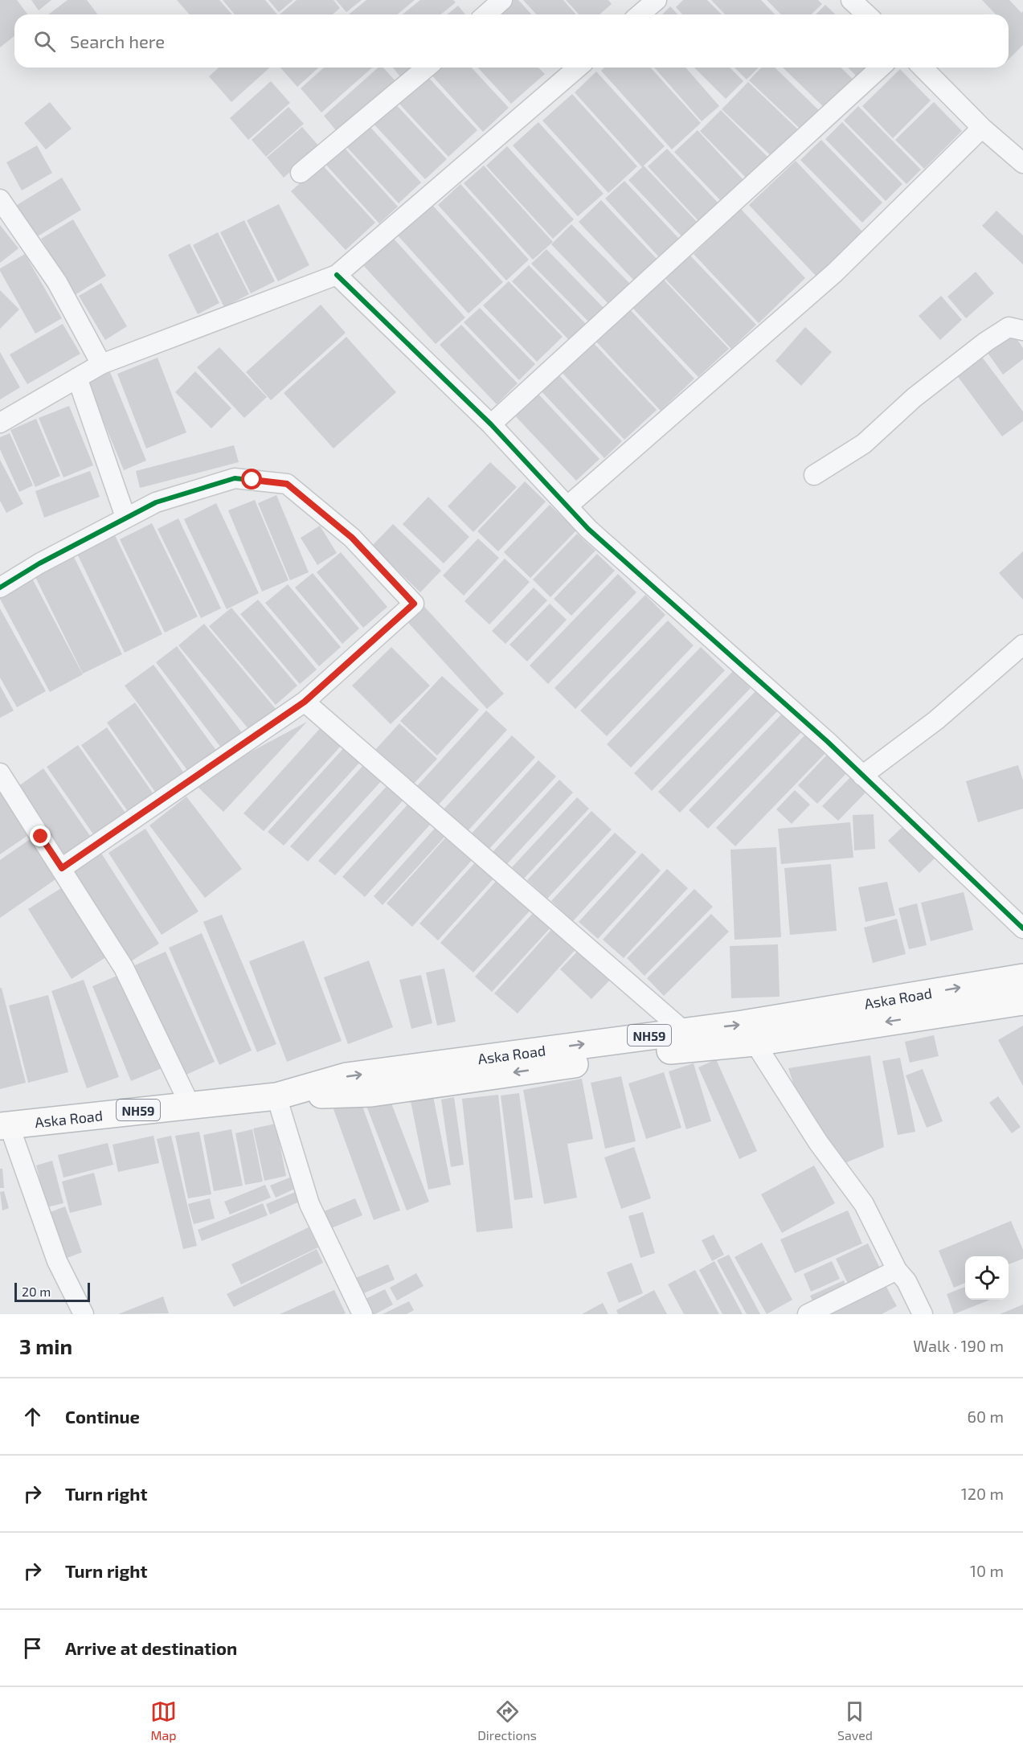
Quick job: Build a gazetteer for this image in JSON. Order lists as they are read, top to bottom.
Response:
{
  "streets": {
    "highway": ["Aska Road", "NH59"]
  },
  "crossings": [
    ["Aska Road", "NH59"]
  ],
  "scale_bar": "20 m",
  "page": {
    "search": "Search here",
    "scale": "20 m",
    "heading": ["3 min", "Walk · 190 m"],
    "list": [
      ["Continue", "60 m"],
      ["Turn right", "120 m"],
      ["Turn right", "10 m"],
      "Arrive at destination"
    ],
    "nav": ["Map", "Directions", "Saved"]
  }
}
